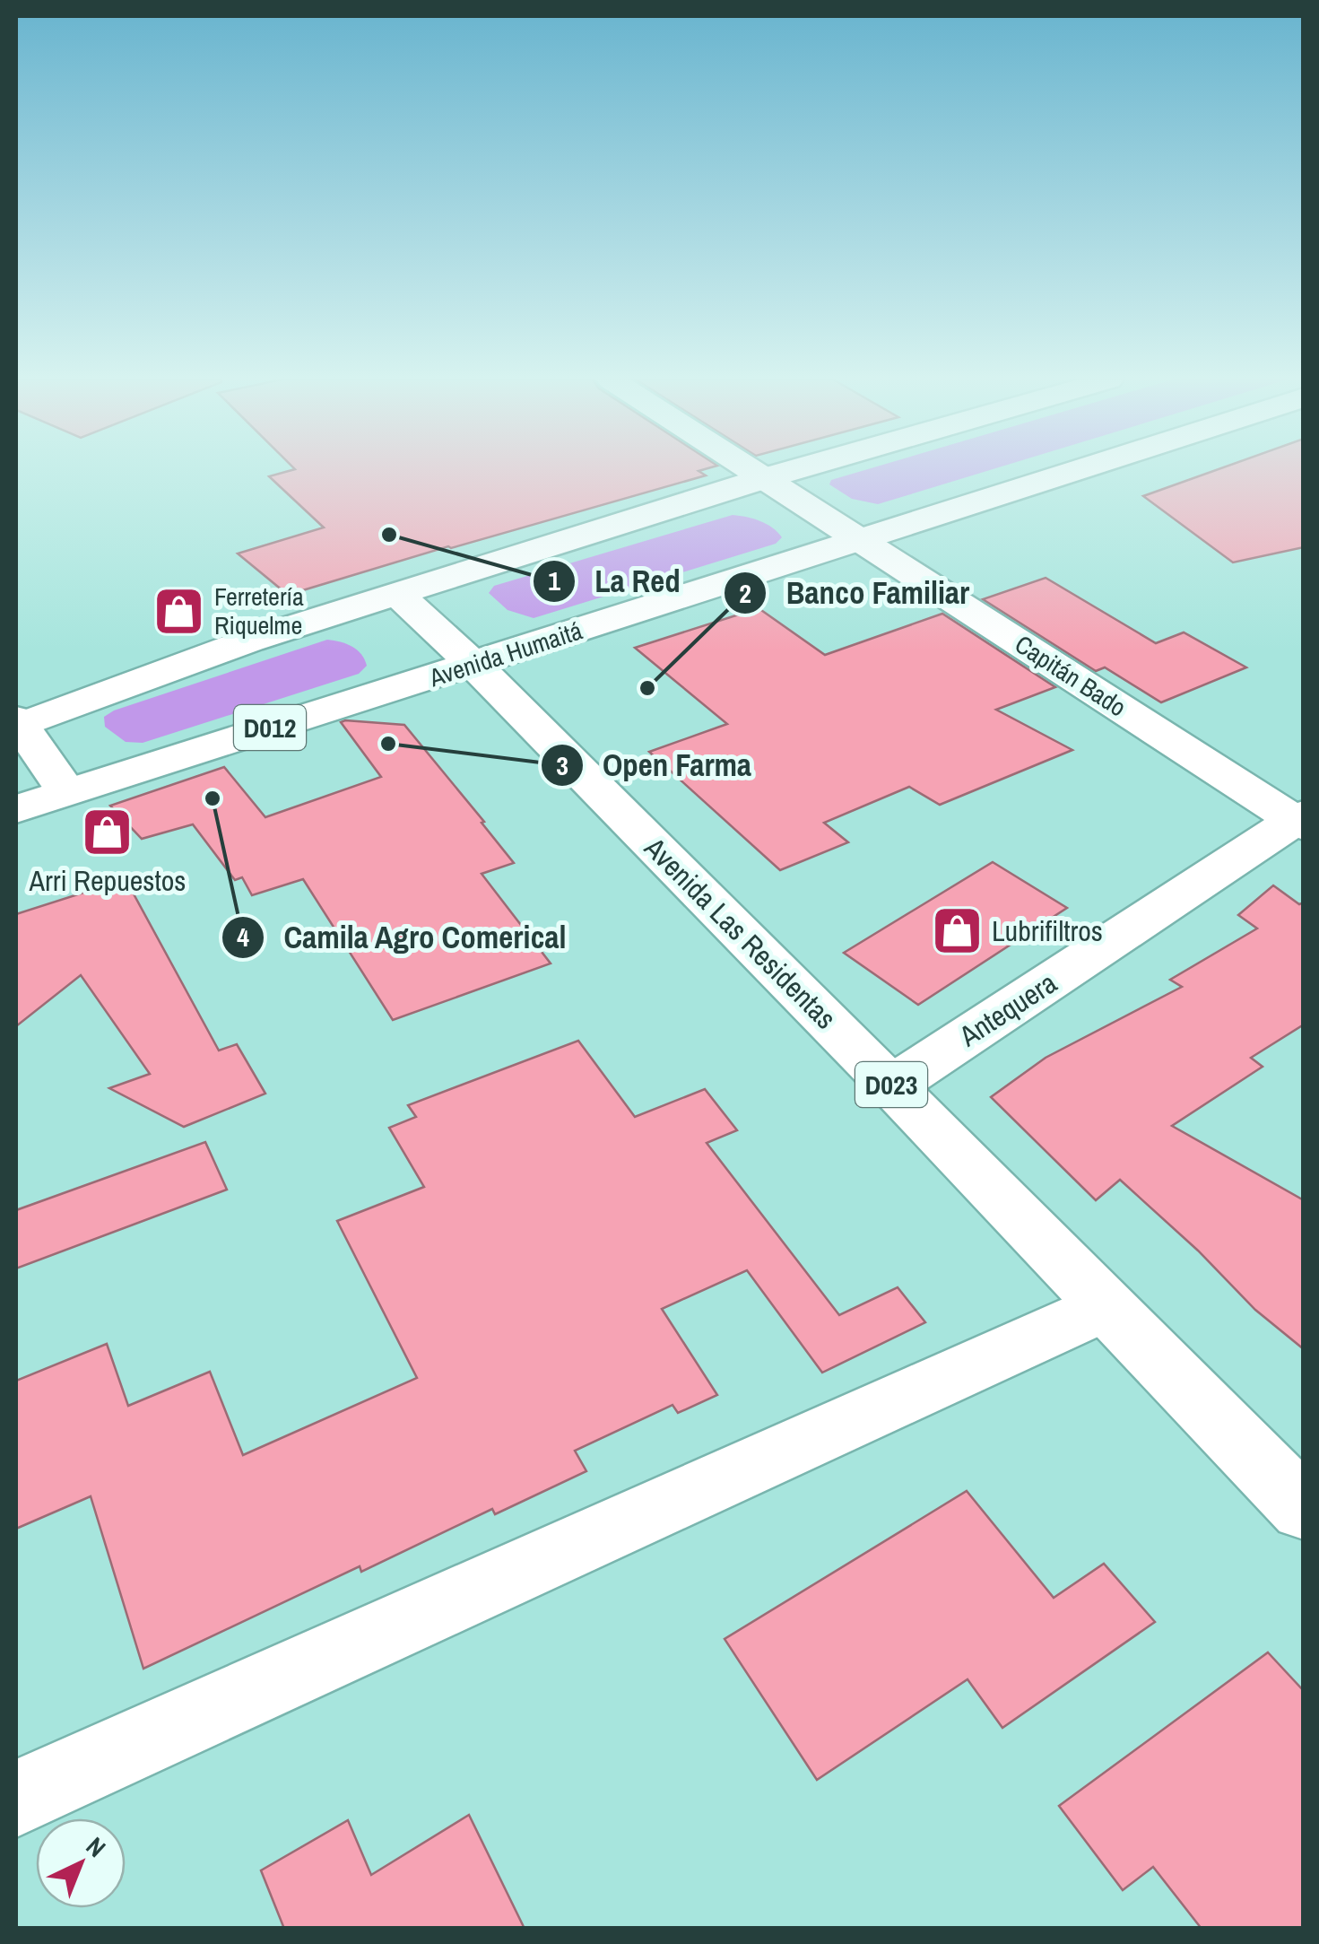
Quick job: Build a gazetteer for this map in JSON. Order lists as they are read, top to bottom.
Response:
{
  "streets": {
    "main road": [
      "Avenida Humaitá",
      "Capitán Bado",
      "D012",
      "Avenida Las Residentas",
      "Antequera",
      "D023"
    ]
  },
  "crossings": [
    ["Avenida Humaitá", "Capitán Bado"],
    ["Avenida Humaitá", "Avenida Las Residentas"],
    ["Capitán Bado", "Antequera"],
    ["Avenida Las Residentas", "Antequera"]
  ],
  "places": {
    "other": [
      "La Red",
      "Banco Familiar",
      "Open Farma",
      "Camila Agro Comerical"
    ],
    "shop": ["Ferretería Riquelme", "Arri Repuestos", "Lubrifiltros"]
  },
  "north": "top right"
}
